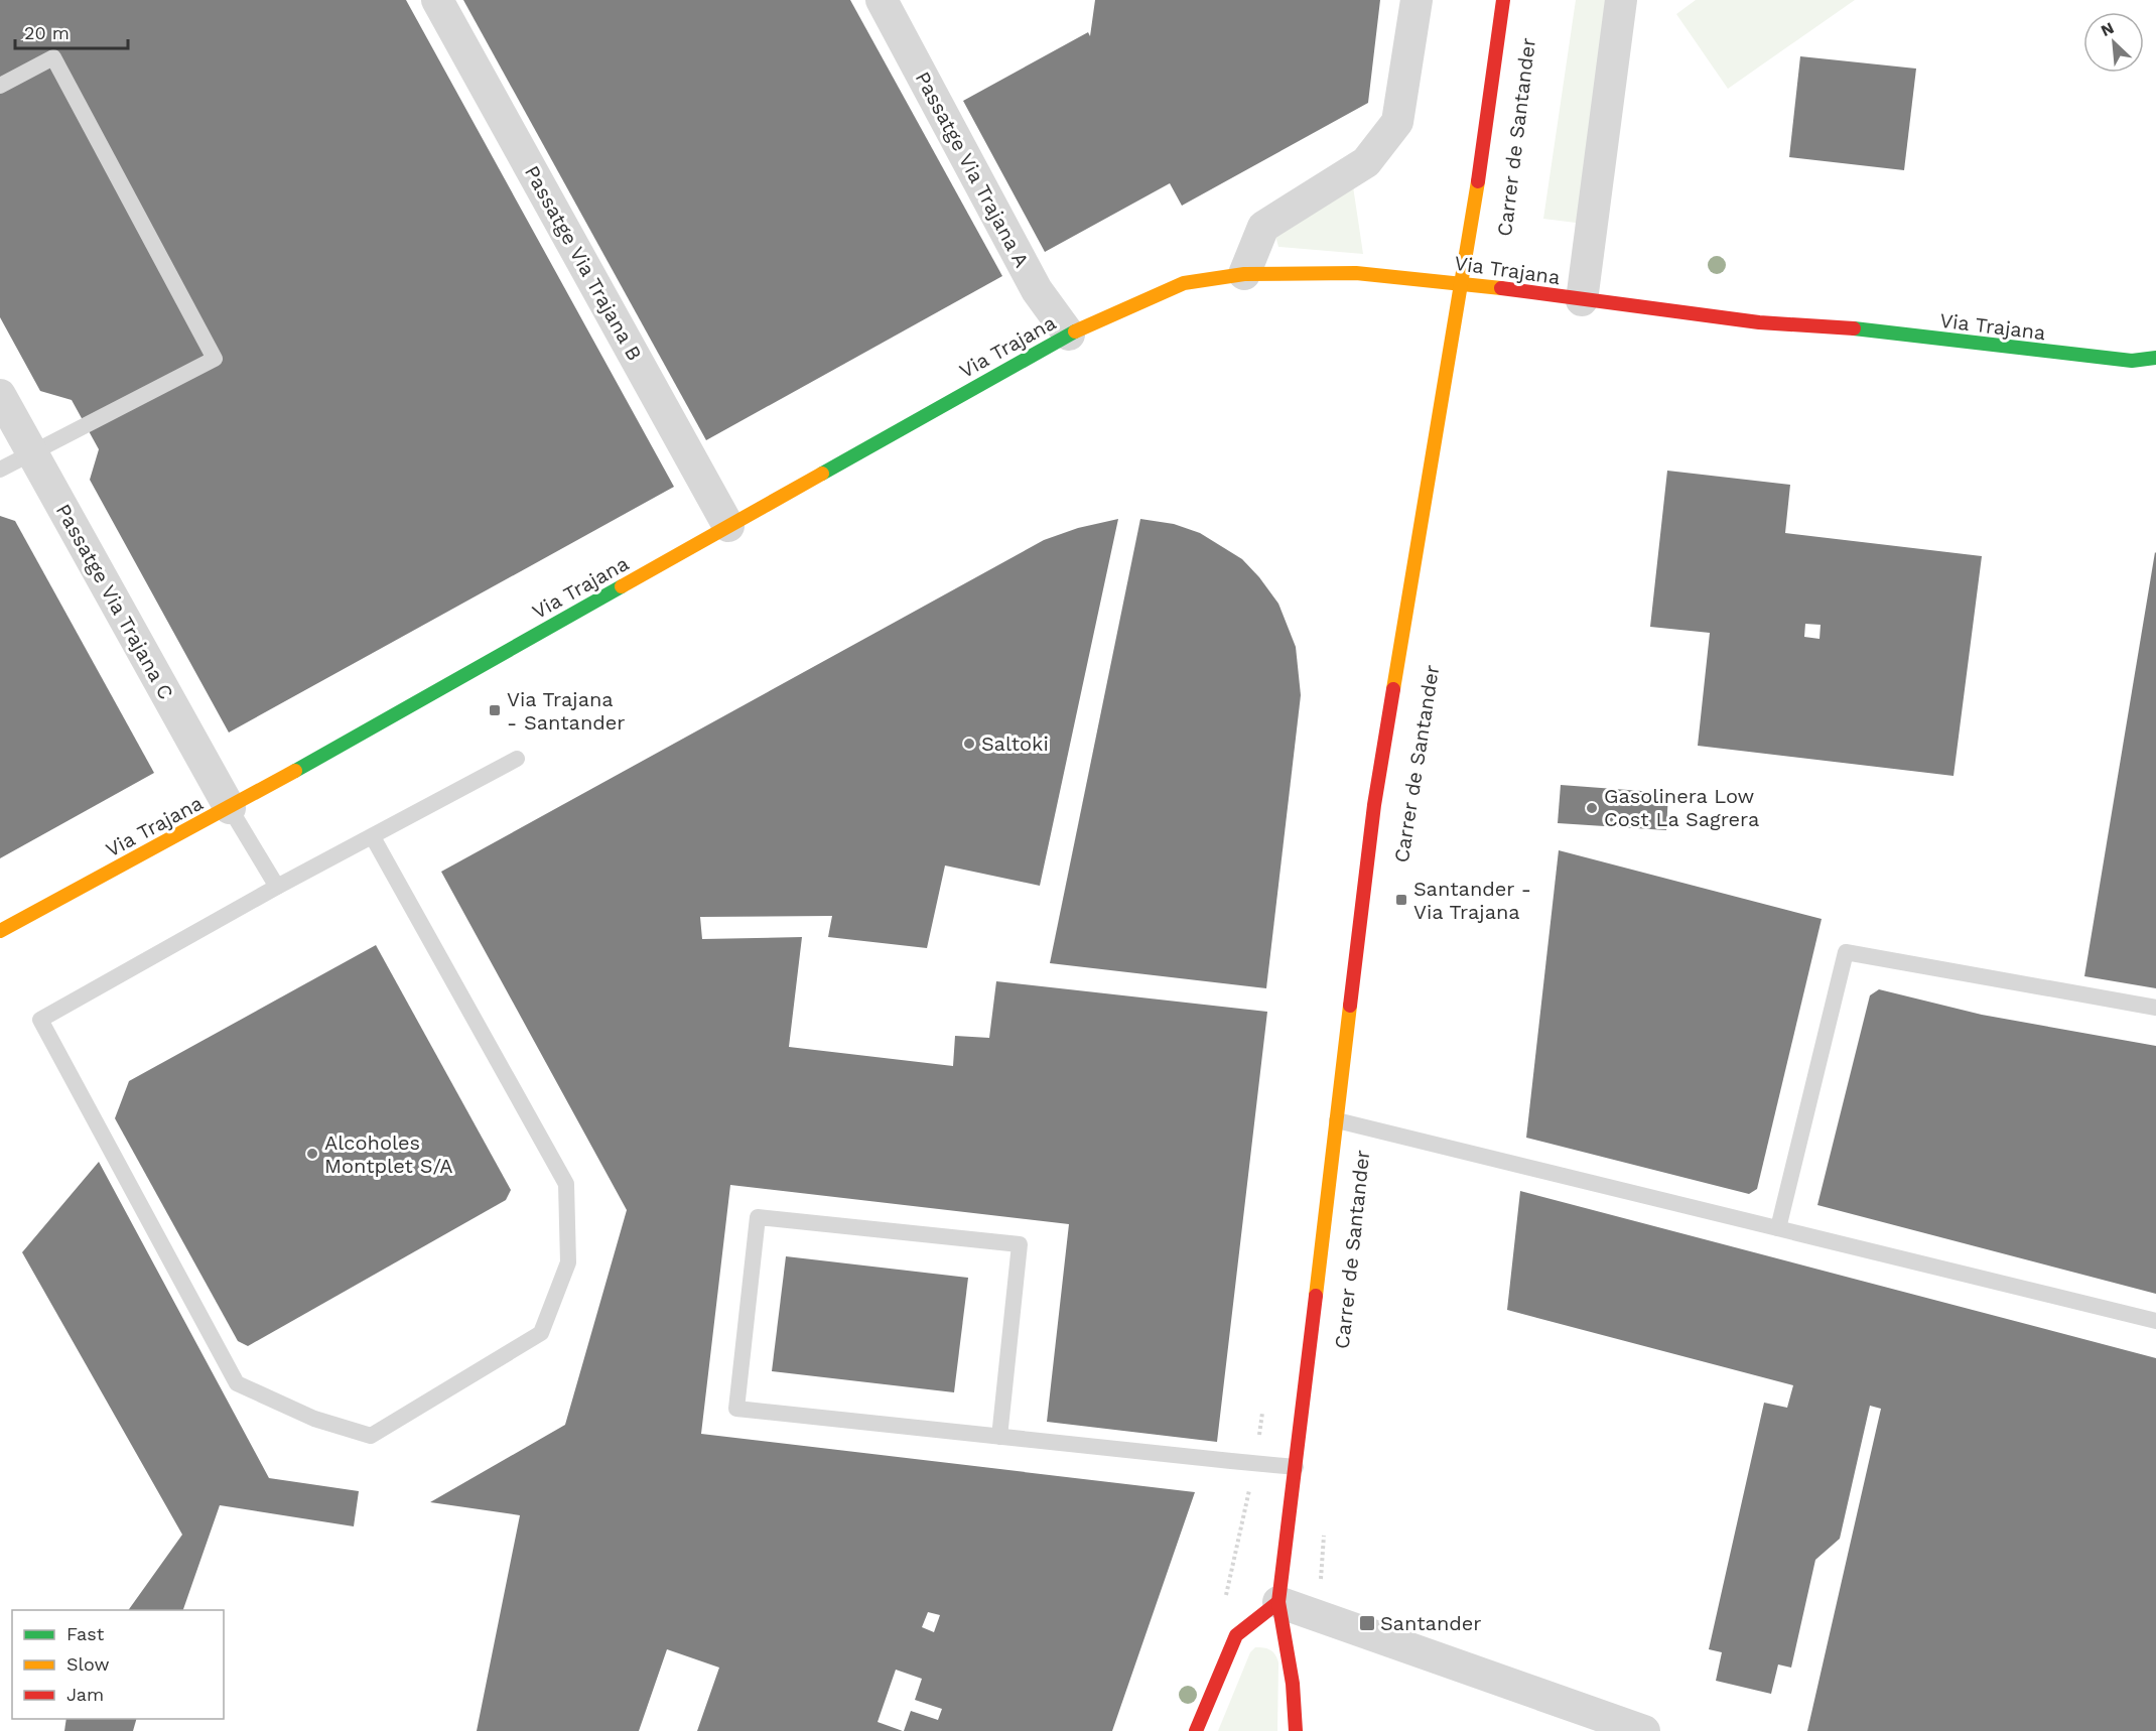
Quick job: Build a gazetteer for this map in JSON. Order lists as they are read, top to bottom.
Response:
{
  "streets": {
    "street": [
      "Carrer de Santander",
      "Passatge Via Trajana A",
      "Passatge Via Trajana B",
      "Via Trajana",
      "Passatge Via Trajana C"
    ]
  },
  "crossings": [
    ["Carrer de Santander", "Via Trajana"],
    ["Passatge Via Trajana A", "Via Trajana"],
    ["Passatge Via Trajana B", "Via Trajana"],
    ["Via Trajana", "Passatge Via Trajana C"]
  ],
  "places": {
    "transit": ["Via Trajana - Santander", "Santander - Via Trajana", "Santander"],
    "other": ["Saltoki", "Gasolinera Low Cost La Sagrera", "Alcoholes Montplet S/A"]
  },
  "legend": ["Fast", "Slow", "Jam"],
  "scale_bar": "20 m",
  "north": "top left"
}
